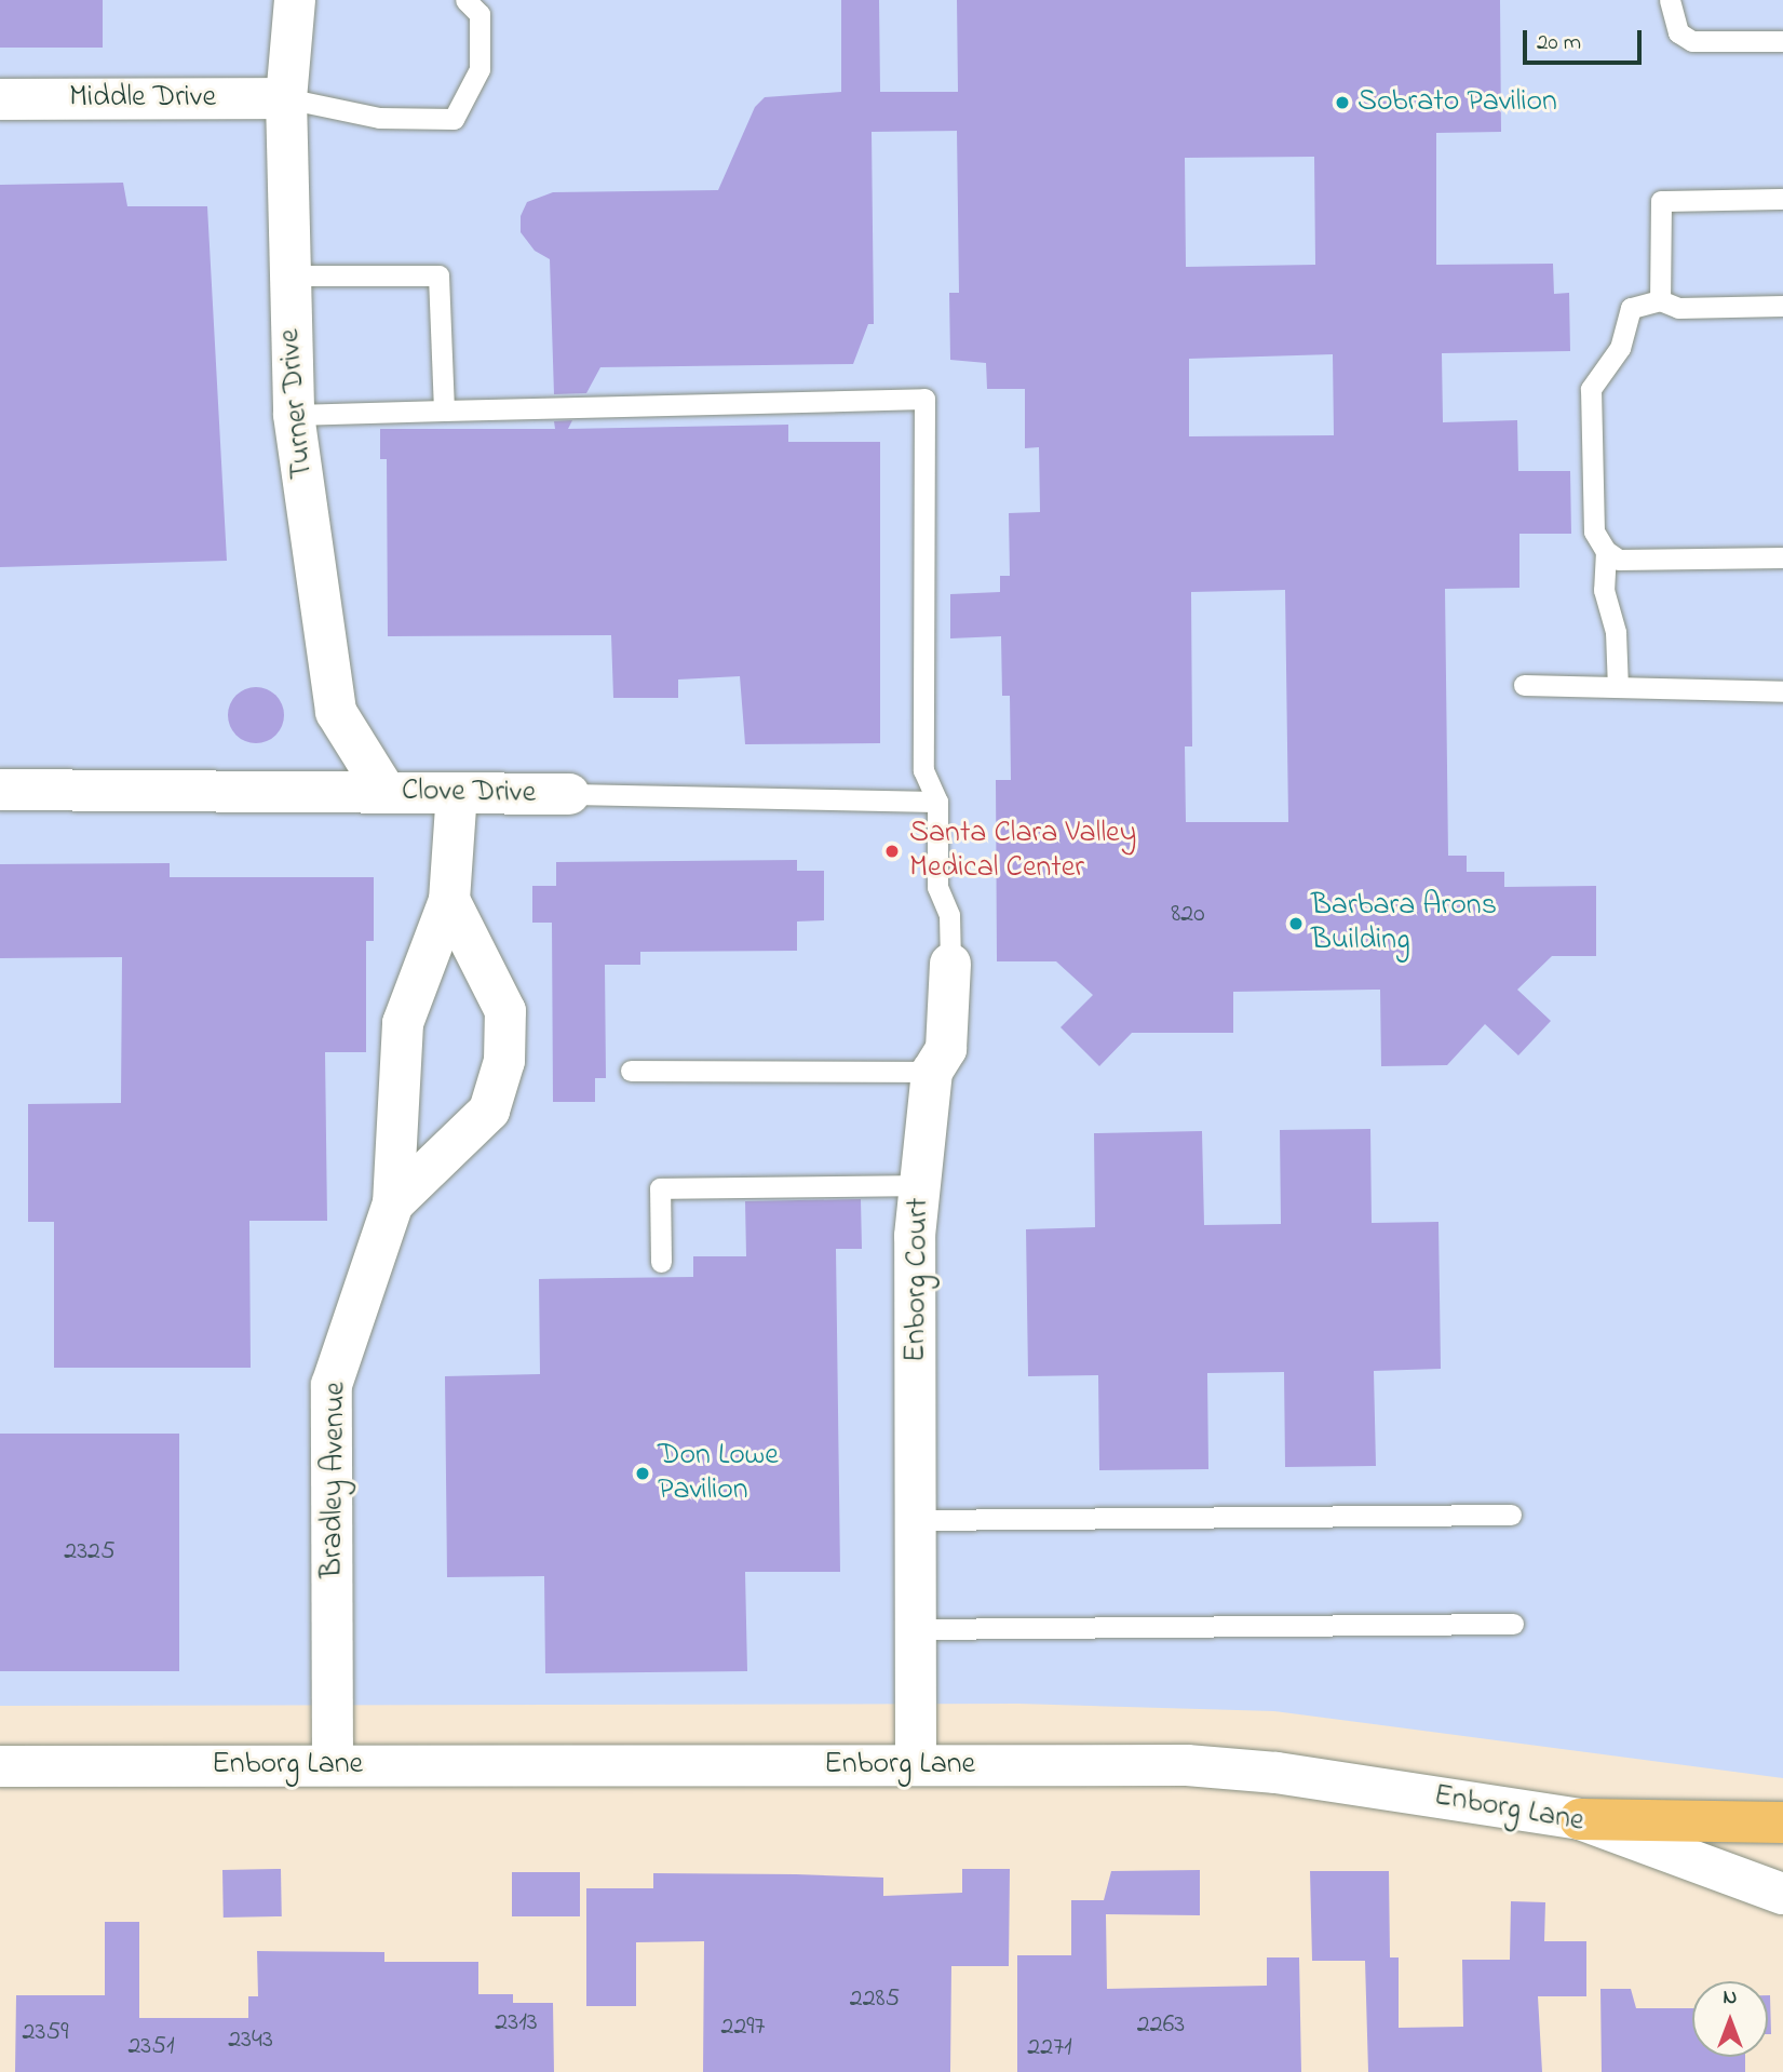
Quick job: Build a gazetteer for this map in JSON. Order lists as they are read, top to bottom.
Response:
{
  "streets": {
    "street": [
      "Middle Drive",
      "Turner Drive",
      "Clove Drive",
      "Enborg Court",
      "Bradley Avenue",
      "Enborg Lane"
    ]
  },
  "crossings": [
    ["Middle Drive", "Turner Drive"],
    ["Turner Drive", "Clove Drive"],
    ["Clove Drive", "Enborg Court"],
    ["Clove Drive", "Bradley Avenue"],
    ["Enborg Court", "Enborg Lane"],
    ["Bradley Avenue", "Enborg Lane"]
  ],
  "places": [
    "Sobrato Pavilion",
    "Santa Clara Valley Medical Center",
    "Barbara Arons Building",
    "Don Lowe Pavilion"
  ],
  "house_numbers": [
    "820",
    "2325",
    "2285",
    "2313",
    "2263",
    "2297",
    "2359",
    "2343",
    "2351",
    "2271"
  ],
  "scale_bar": "20 m",
  "north": "top"
}
